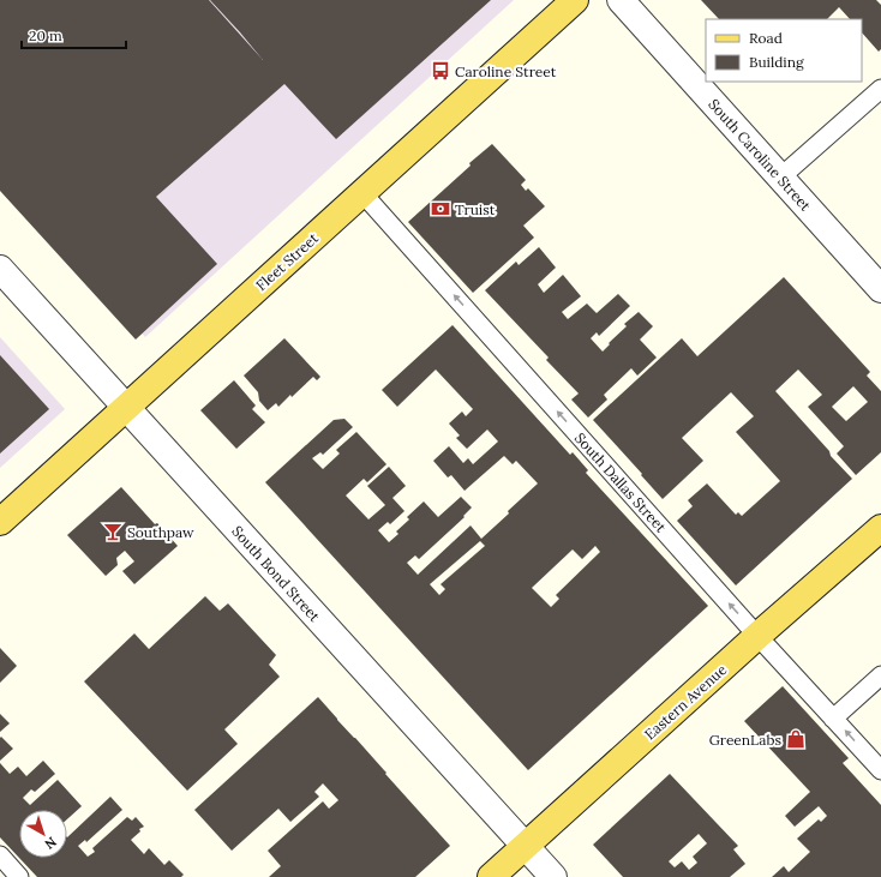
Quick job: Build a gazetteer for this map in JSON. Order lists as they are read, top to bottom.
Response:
{
  "streets": {
    "main road": ["Fleet Street", "Eastern Avenue"],
    "street": ["South Caroline Street", "South Bond Street"],
    "lane": ["South Dallas Street"]
  },
  "crossings": [
    ["Fleet Street", "South Dallas Street"],
    ["Fleet Street", "South Bond Street"],
    ["South Dallas Street", "Eastern Avenue"],
    ["South Bond Street", "Eastern Avenue"]
  ],
  "one_way": ["South Dallas Street"],
  "places": {
    "bus stop": ["Caroline Street"],
    "bank": ["Truist"],
    "bar": ["Southpaw"],
    "shop": ["GreenLabs"]
  },
  "legend": ["Road", "Building"],
  "scale_bar": "20 m",
  "north": "bottom right"
}
